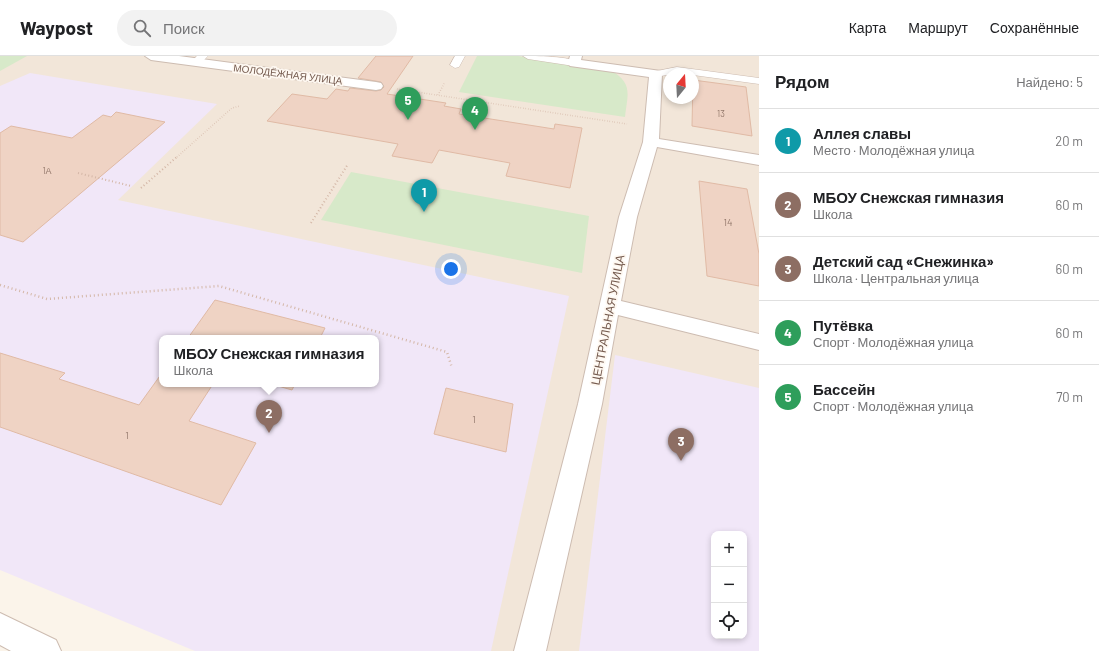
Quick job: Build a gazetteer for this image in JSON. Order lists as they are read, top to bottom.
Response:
{
  "streets": {
    "street": ["МОЛОДЁЖНАЯ УЛИЦА", "ЦЕНТРАЛЬНАЯ УЛИЦА"]
  },
  "house_numbers": [
    "13",
    "1А",
    "14",
    "1",
    "1"
  ],
  "north": "top",
  "page": {
    "header": "Waypost",
    "search": "Поиск",
    "nav": ["Карта", "Маршрут", "Сохранённые"],
    "heading": ["Рядом", "Найдено: 5"],
    "pins": [
      "5",
      "4",
      "1",
      "2",
      "3"
    ],
    "list": [
      {
        "mark": "1",
        "name": "Аллея славы",
        "note": "Место · Молодёжная улица",
        "value": "20 m"
      },
      {
        "mark": "2",
        "name": "МБОУ Снежская гимназия",
        "note": "Школа",
        "value": "60 m"
      },
      {
        "mark": "3",
        "name": "Детский сад «Снежинка»",
        "note": "Школа · Центральная улица",
        "value": "60 m"
      },
      {
        "mark": "4",
        "name": "Путёвка",
        "note": "Спорт · Молодёжная улица",
        "value": "60 m"
      },
      {
        "mark": "5",
        "name": "Бассейн",
        "note": "Спорт · Молодёжная улица",
        "value": "70 m"
      }
    ],
    "popup": ["МБОУ Снежская гимназия", "Школа"],
    "map_buttons": ["+", "−"]
  }
}
